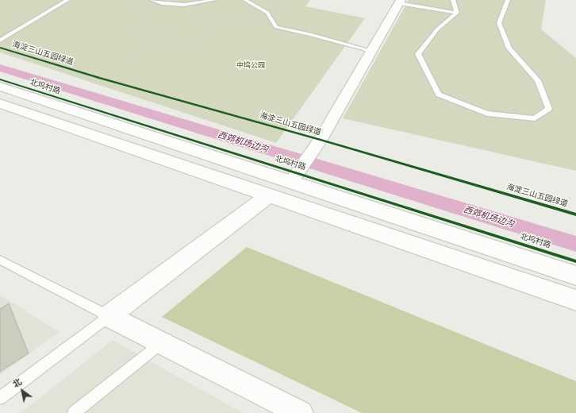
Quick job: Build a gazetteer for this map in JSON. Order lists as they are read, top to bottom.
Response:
{
  "streets": {
    "main road": ["北坞村路"],
    "cycle path": ["海淀三山五园绿道"]
  },
  "water": ["西郊机场边沟"],
  "parks": ["中坞公园"],
  "north": "top left"
}
